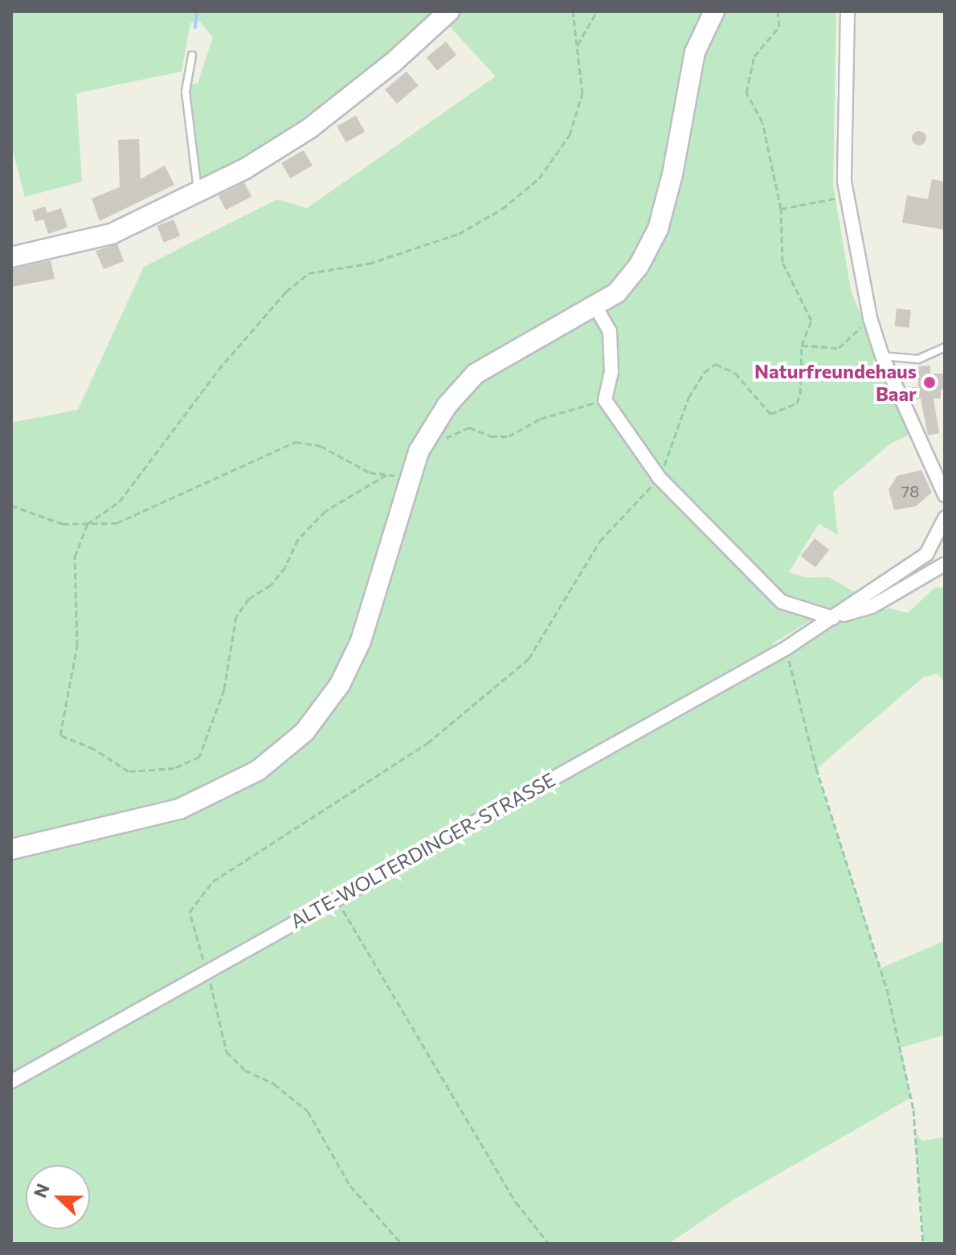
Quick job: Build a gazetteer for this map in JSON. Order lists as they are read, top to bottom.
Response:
{
  "streets": {
    "street": ["ALTE-WOLTERDINGER-STRASSE"]
  },
  "places": ["Naturfreundehaus Baar"],
  "house_numbers": ["78"],
  "north": "left"
}
